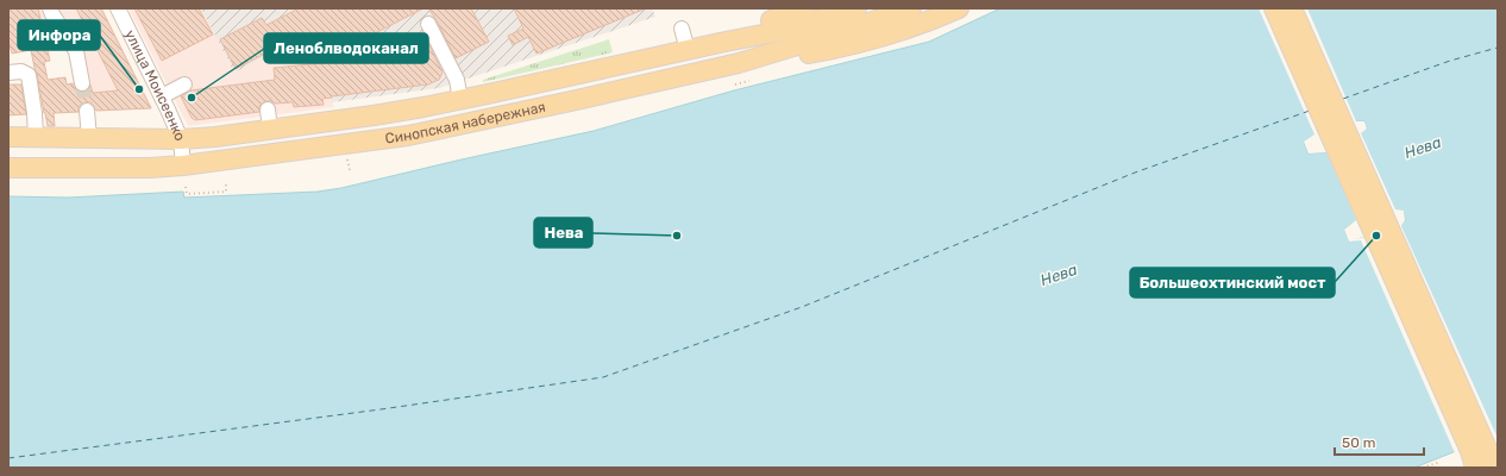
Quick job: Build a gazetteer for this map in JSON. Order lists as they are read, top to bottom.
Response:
{
  "streets": {
    "main road": ["Синопская набережная"],
    "street": ["улица Моисеенко"]
  },
  "crossings": [
    ["улица Моисеенко", "Синопская набережная"]
  ],
  "water": ["Нева"],
  "places": [
    "Инфора",
    "Леноблводоканал",
    "Нева",
    "Большеохтинский мост"
  ],
  "scale_bar": "50 m"
}
